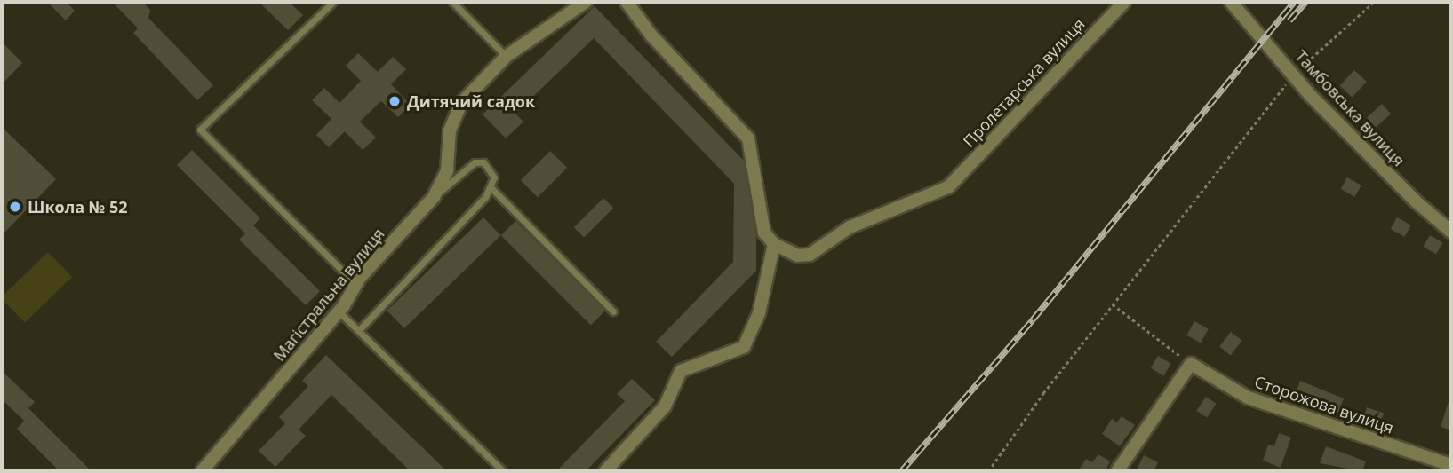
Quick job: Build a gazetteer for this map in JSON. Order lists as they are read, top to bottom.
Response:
{
  "streets": {
    "street": [
      "Пролетарська вулиця",
      "Тамбовська вулиця",
      "Магістральна вулиця",
      "Сторожова вулиця"
    ]
  },
  "places": ["Дитячий садок", "Школа № 52"]
}
